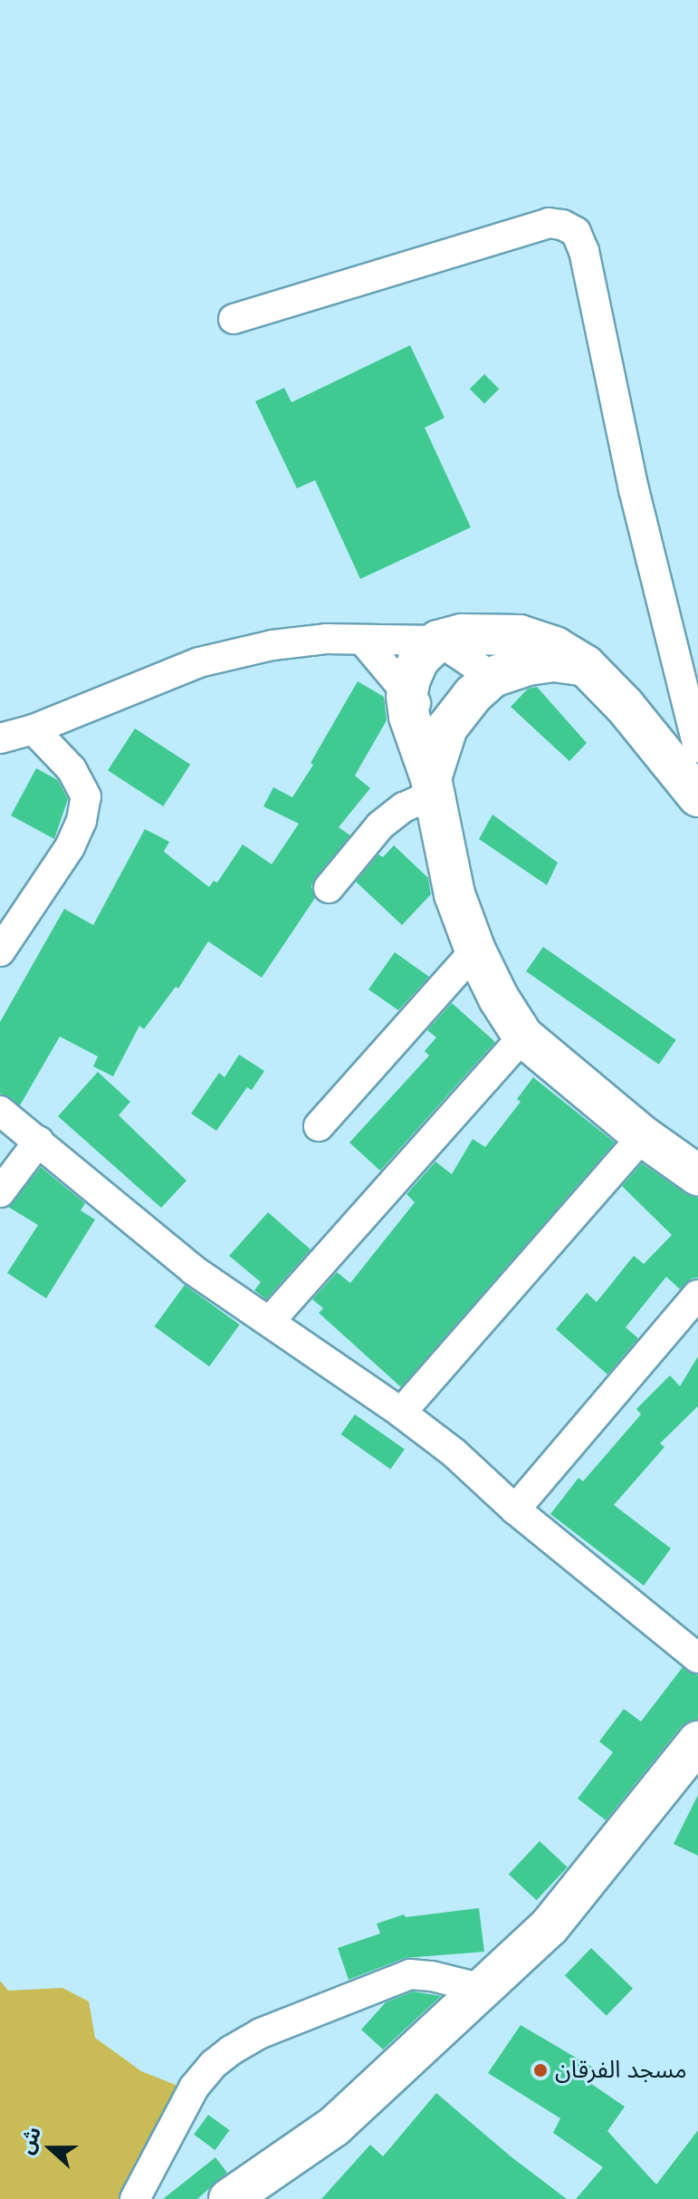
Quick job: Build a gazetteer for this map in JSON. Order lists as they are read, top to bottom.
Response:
{
  "places": ["مسجد الفرقان"],
  "north": "left"
}
